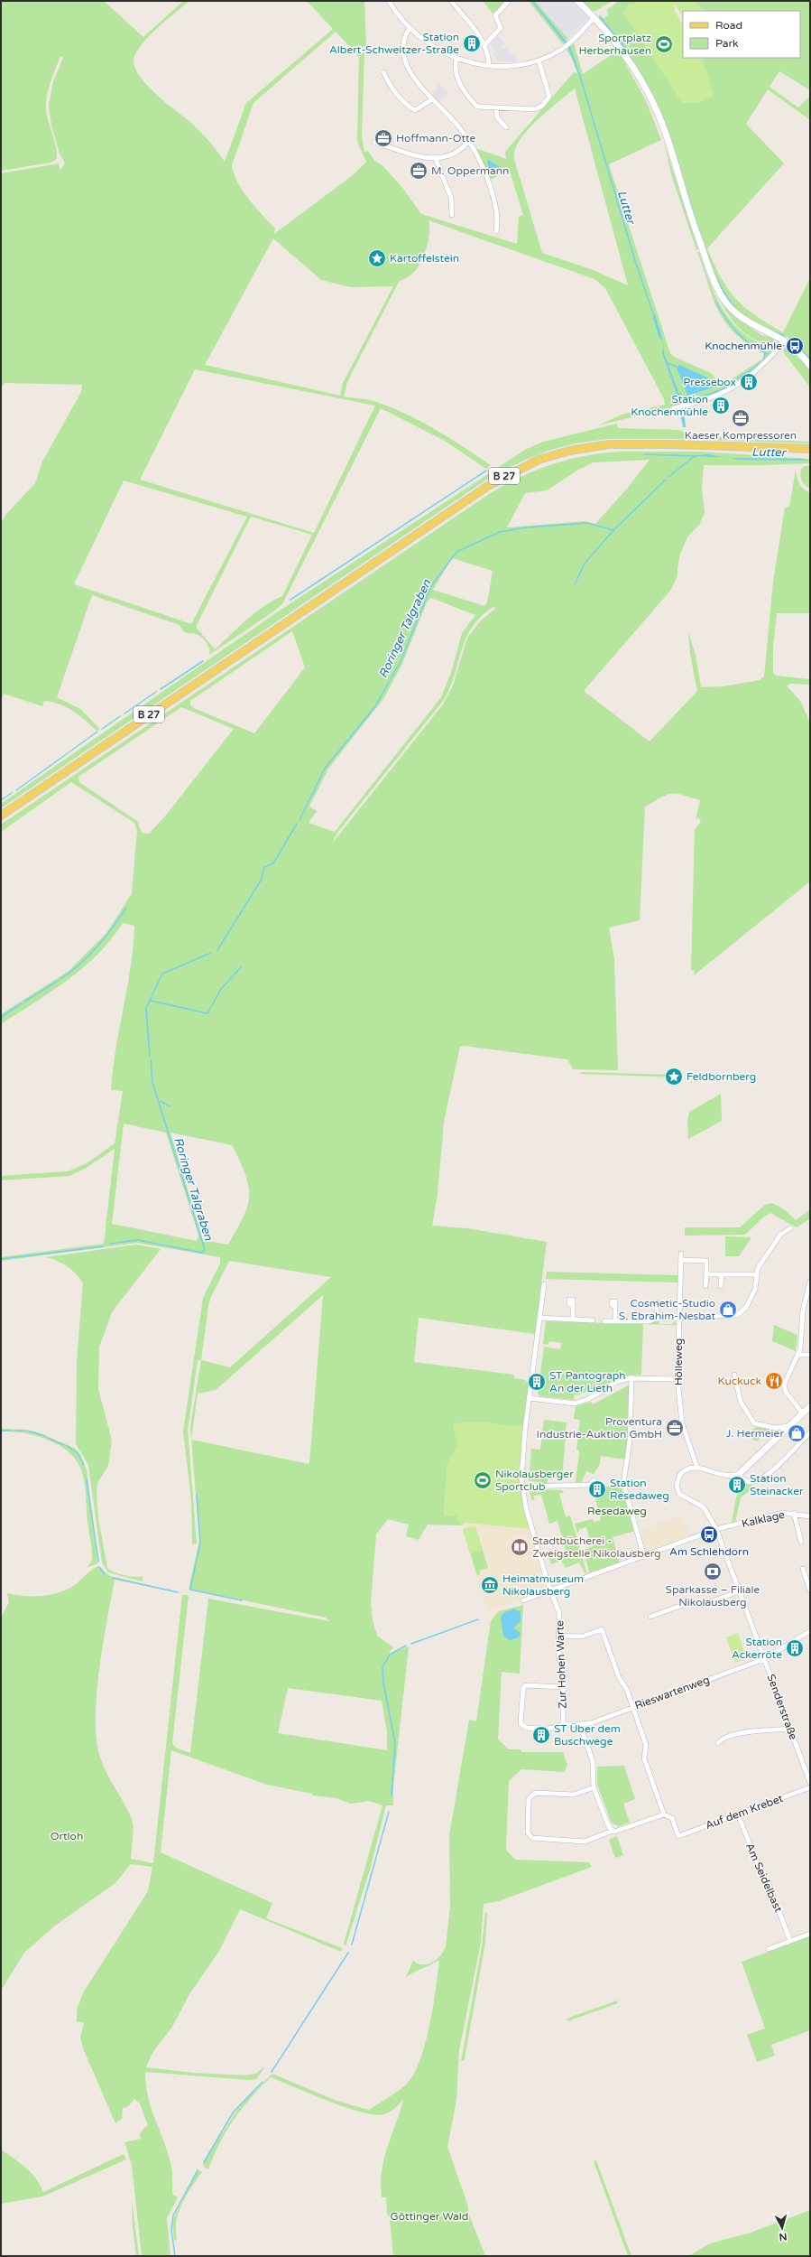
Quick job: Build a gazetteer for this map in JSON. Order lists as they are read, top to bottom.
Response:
{
  "streets": {
    "main road": ["B 27"],
    "street": [
      "Hölleweg",
      "Kalklage",
      "Zur Hohen Warte",
      "Rieswartenweg",
      "Senderstraße",
      "Auf dem Krebet",
      "Am Seidelbast"
    ]
  },
  "crossings": [
    ["Hölleweg", "Senderstraße"],
    ["Kalklage", "Senderstraße"],
    ["Zur Hohen Warte", "Rieswartenweg"],
    ["Rieswartenweg", "Senderstraße"],
    ["Auf dem Krebet", "Am Seidelbast"]
  ],
  "water": ["Lutter", "Roringer Talgraben"],
  "parks": ["Resedaweg", "Ortloh", "Göttinger Wald"],
  "places": {
    "building": [
      "Station Albert-Schweitzer-Straße",
      "Pressebox",
      "Station Knochenmühle",
      "ST Pantograph An der Lieth",
      "Station Steinacker",
      "Station Resedaweg",
      "Station Ackerröte",
      "ST Über dem Buschwege"
    ],
    "sports": ["Sportplatz Herberhausen", "Nikolausberger Sportclub"],
    "office": [
      "Hoffmann-Otte",
      "M. Oppermann",
      "Kaeser Kompressoren",
      "Proventura Industrie-Auktion GmbH"
    ],
    "place": ["Kartoffelstein", "Feldbornberg"],
    "bus stop": ["Knochenmühle", "Am Schlehdorn"],
    "shop": ["Cosmetic-Studio S. Ebrahim-Nesbat", "J. Hermeier"],
    "restaurant": ["Kuckuck"],
    "library": ["Stadtbücherei - Zweigstelle Nikolausberg"],
    "bank": ["Sparkasse – Filiale Nikolausberg"],
    "museum": ["Heimatmuseum Nikolausberg"]
  },
  "legend": ["Road", "Park"],
  "north": "bottom"
}
